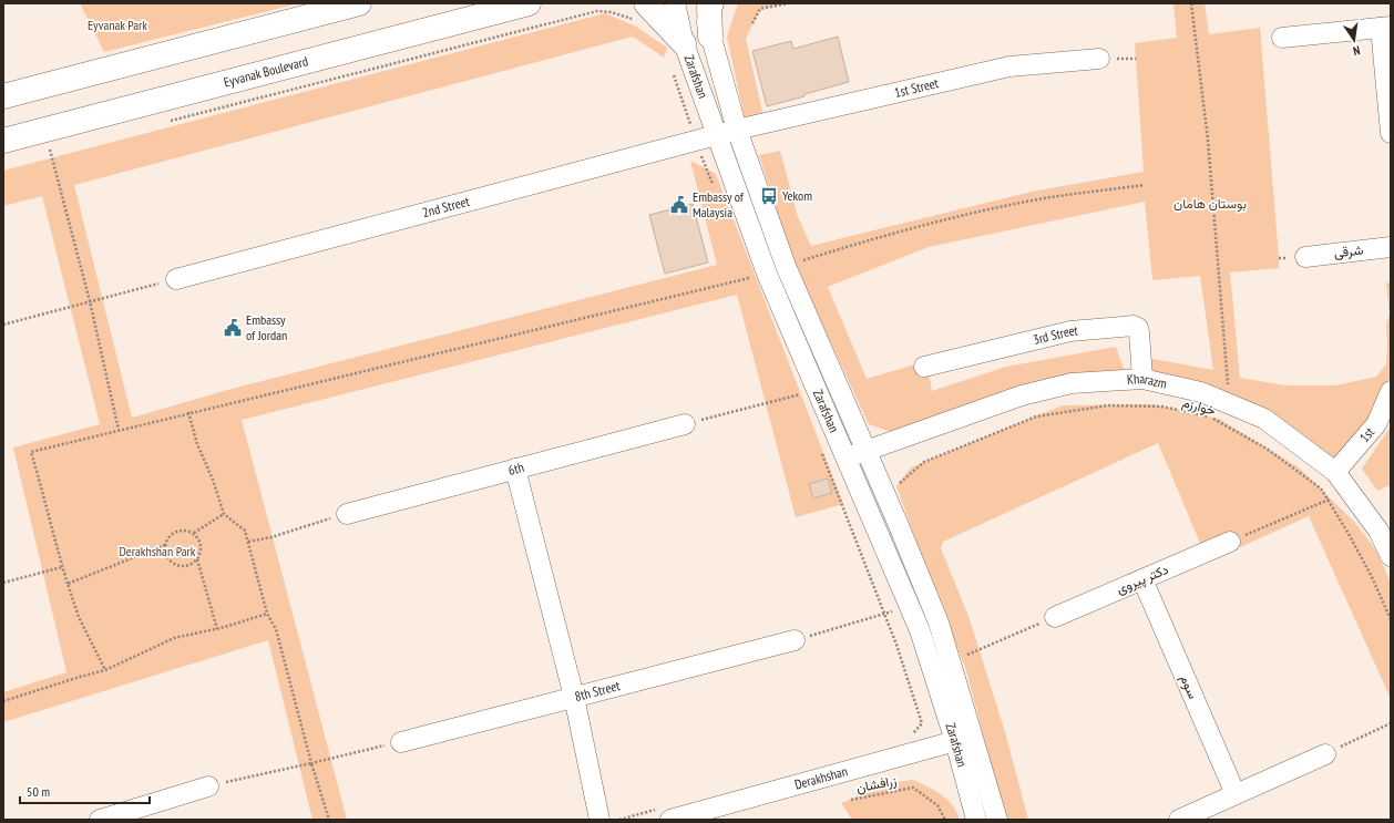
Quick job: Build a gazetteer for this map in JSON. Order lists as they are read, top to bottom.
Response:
{
  "streets": {
    "main road": ["Eyvanak Boulevard"],
    "street": [
      "Zarafshan",
      "1st Street",
      "2nd Street",
      "شرقی",
      "3rd Street",
      "Kharazm",
      "1st",
      "6th",
      "دکتر پیروی",
      "سوم",
      "8th Street",
      "Derakhshan"
    ],
    "path": ["خوارزم", "زرافشان"]
  },
  "crossings": [
    ["Zarafshan", "1st Street"],
    ["Zarafshan", "2nd Street"],
    ["Zarafshan", "Kharazm"],
    ["Zarafshan", "Derakhshan"],
    ["1st Street", "2nd Street"],
    ["3rd Street", "Kharazm"],
    ["Kharazm", "1st"],
    ["دکتر پیروی", "سوم"]
  ],
  "parks": ["Eyvanak Park", "بوستان هامان", "Derakhshan Park"],
  "places": {
    "bus stop": ["Yekom"],
    "public building": ["Embassy of Malaysia", "Embassy of Jordan"]
  },
  "scale_bar": "50 m",
  "north": "bottom"
}
